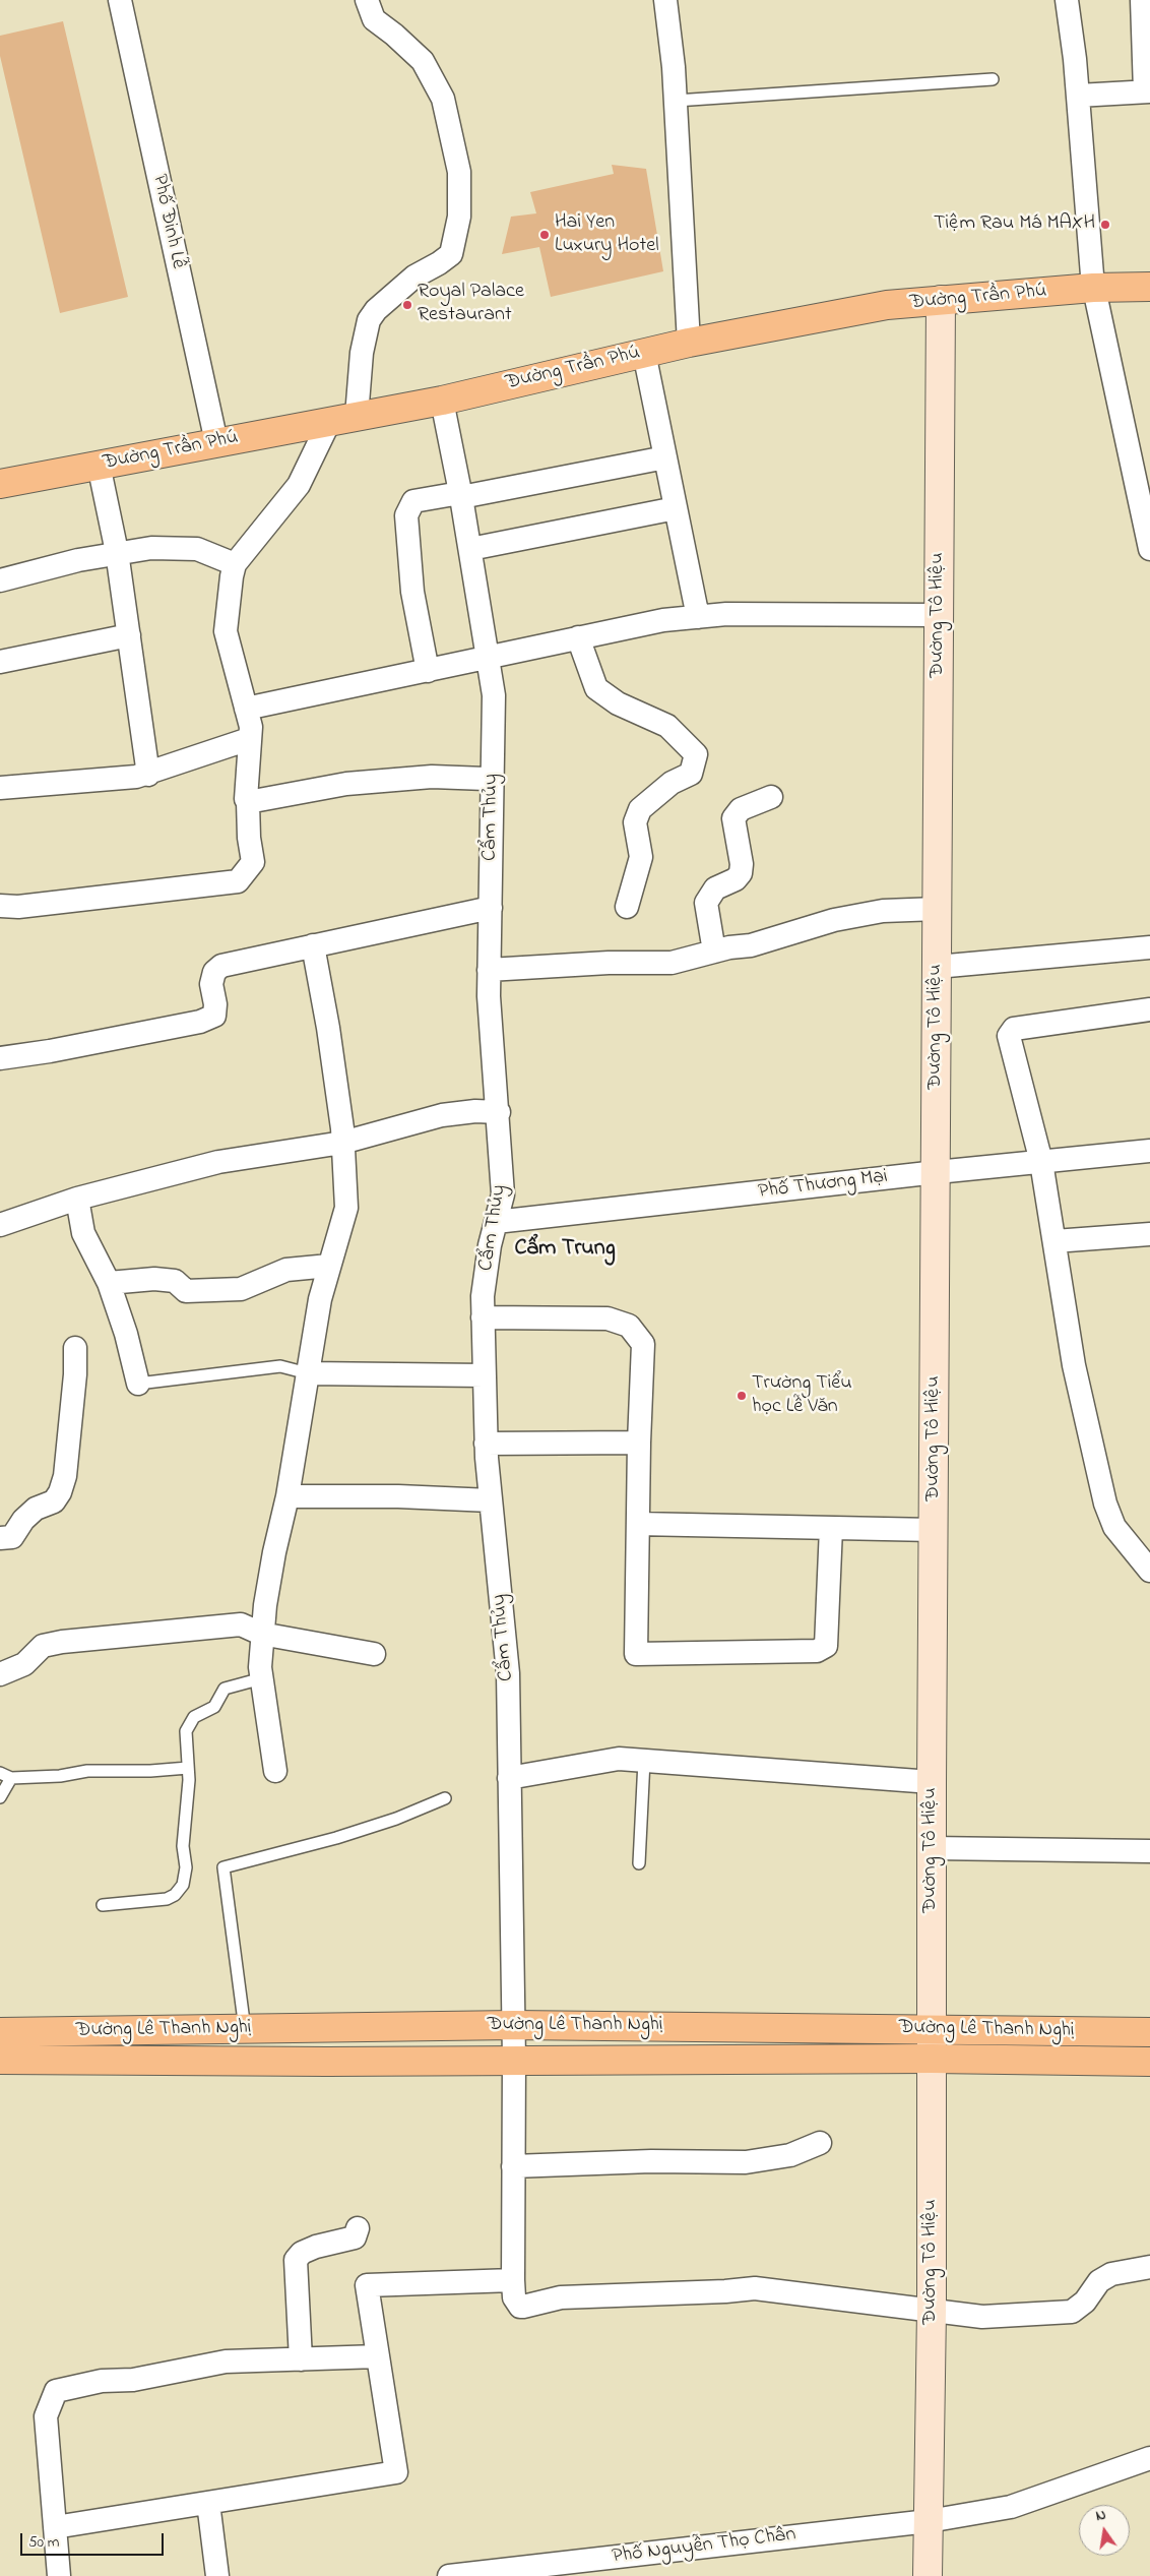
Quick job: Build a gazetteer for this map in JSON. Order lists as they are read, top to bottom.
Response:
{
  "streets": {
    "main road": ["Đường Trần Phú", "Đường Lê Thanh Nghị"],
    "street": [
      "Phố Đinh Lễ",
      "Đường Tô Hiệu",
      "Cẩm Thủy",
      "Phố Thương Mại",
      "Phố Nguyễn Thọ Chân"
    ]
  },
  "crossings": [
    ["Phố Đinh Lễ", "Đường Trần Phú"],
    ["Đường Trần Phú", "Đường Tô Hiệu"],
    ["Đường Trần Phú", "Cẩm Thủy"],
    ["Đường Tô Hiệu", "Cẩm Thủy"],
    ["Đường Tô Hiệu", "Phố Thương Mại"],
    ["Đường Tô Hiệu", "Đường Lê Thanh Nghị"],
    ["Đường Tô Hiệu", "Phố Nguyễn Thọ Chân"],
    ["Cẩm Thủy", "Phố Thương Mại"],
    ["Cẩm Thủy", "Đường Lê Thanh Nghị"]
  ],
  "districts": ["Cẩm Trung"],
  "places": [
    "Tiệm Rau Má MAXH",
    "Hai Yen Luxury Hotel",
    "Royal Palace Restaurant",
    "Trường Tiểu học Lễ Văn"
  ],
  "scale_bar": "50 m",
  "north": "top"
}
